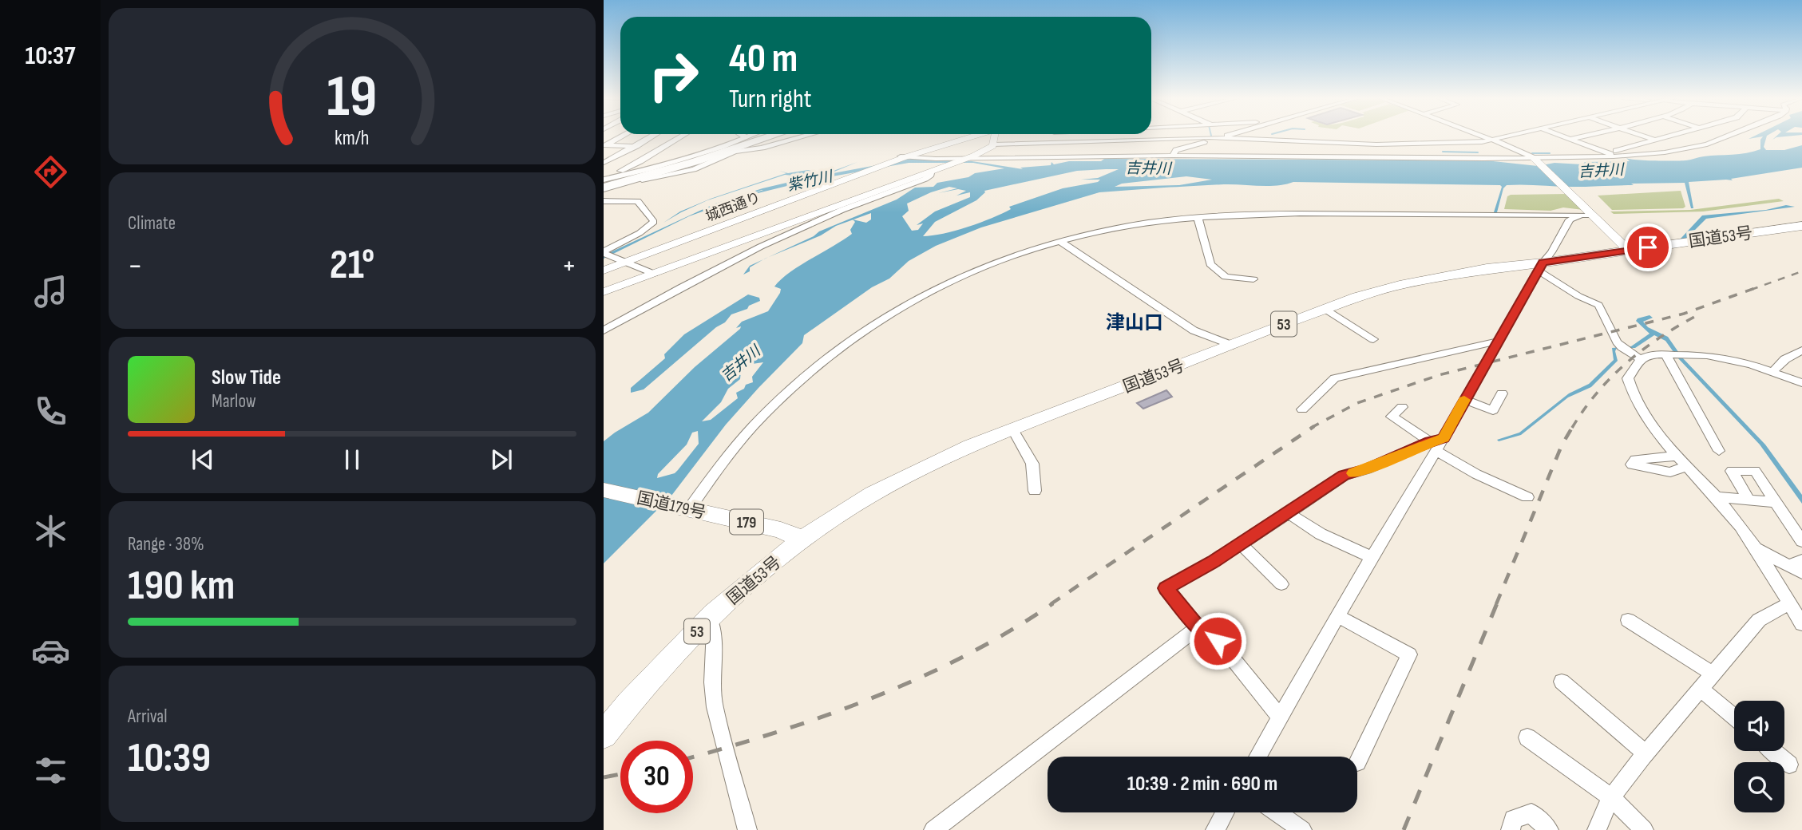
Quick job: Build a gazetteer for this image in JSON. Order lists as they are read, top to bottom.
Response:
{
  "streets": {
    "highway": [
      "国道53号",
      "53",
      "国道179号",
      "179"
    ],
    "street": ["城西通り"]
  },
  "crossings": [
    ["国道53号", "国道179号"]
  ],
  "districts": ["津山口"],
  "water": ["吉井川", "紫竹川"],
  "page": {
    "tabs": "10:37",
    "turn": ["40 m", "Turn right"],
    "tile": [
      "Climate",
      ["Range · 38%", "190 km"],
      ["Arrival", "10:39"]
    ],
    "heat": ["−", "21°", "+"],
    "song": ["Slow Tide", "Marlow"],
    "limit": "30",
    "trip": "10:39 · 2 min · 690 m",
    "gauge": ["19", "km/h"]
  }
}
